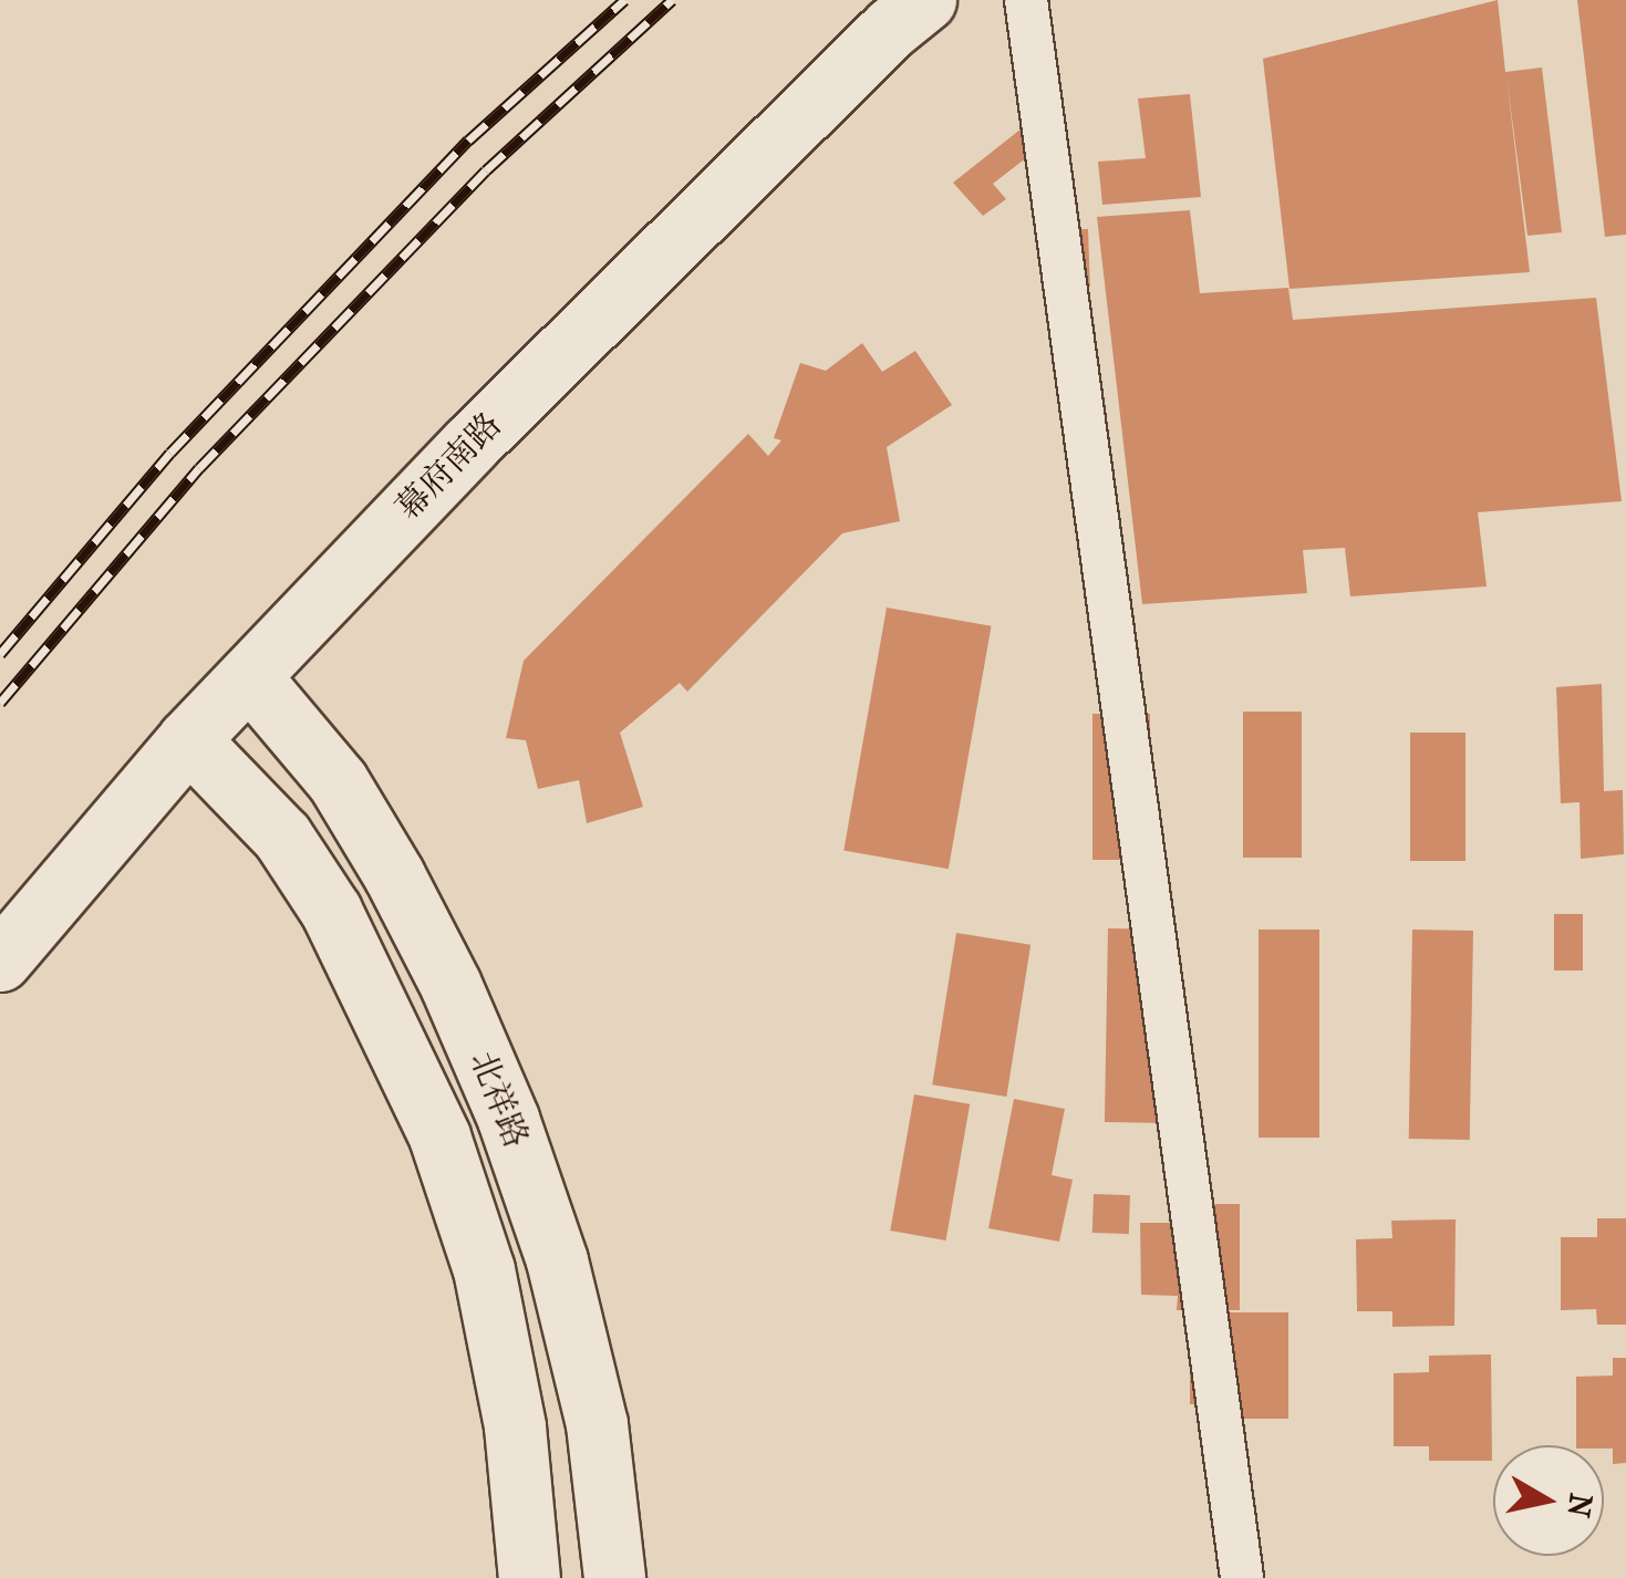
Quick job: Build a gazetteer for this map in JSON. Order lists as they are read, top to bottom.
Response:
{
  "streets": {
    "street": ["幕府南路", "北祥路"]
  },
  "crossings": [
    ["幕府南路", "北祥路"]
  ],
  "north": "right"
}
